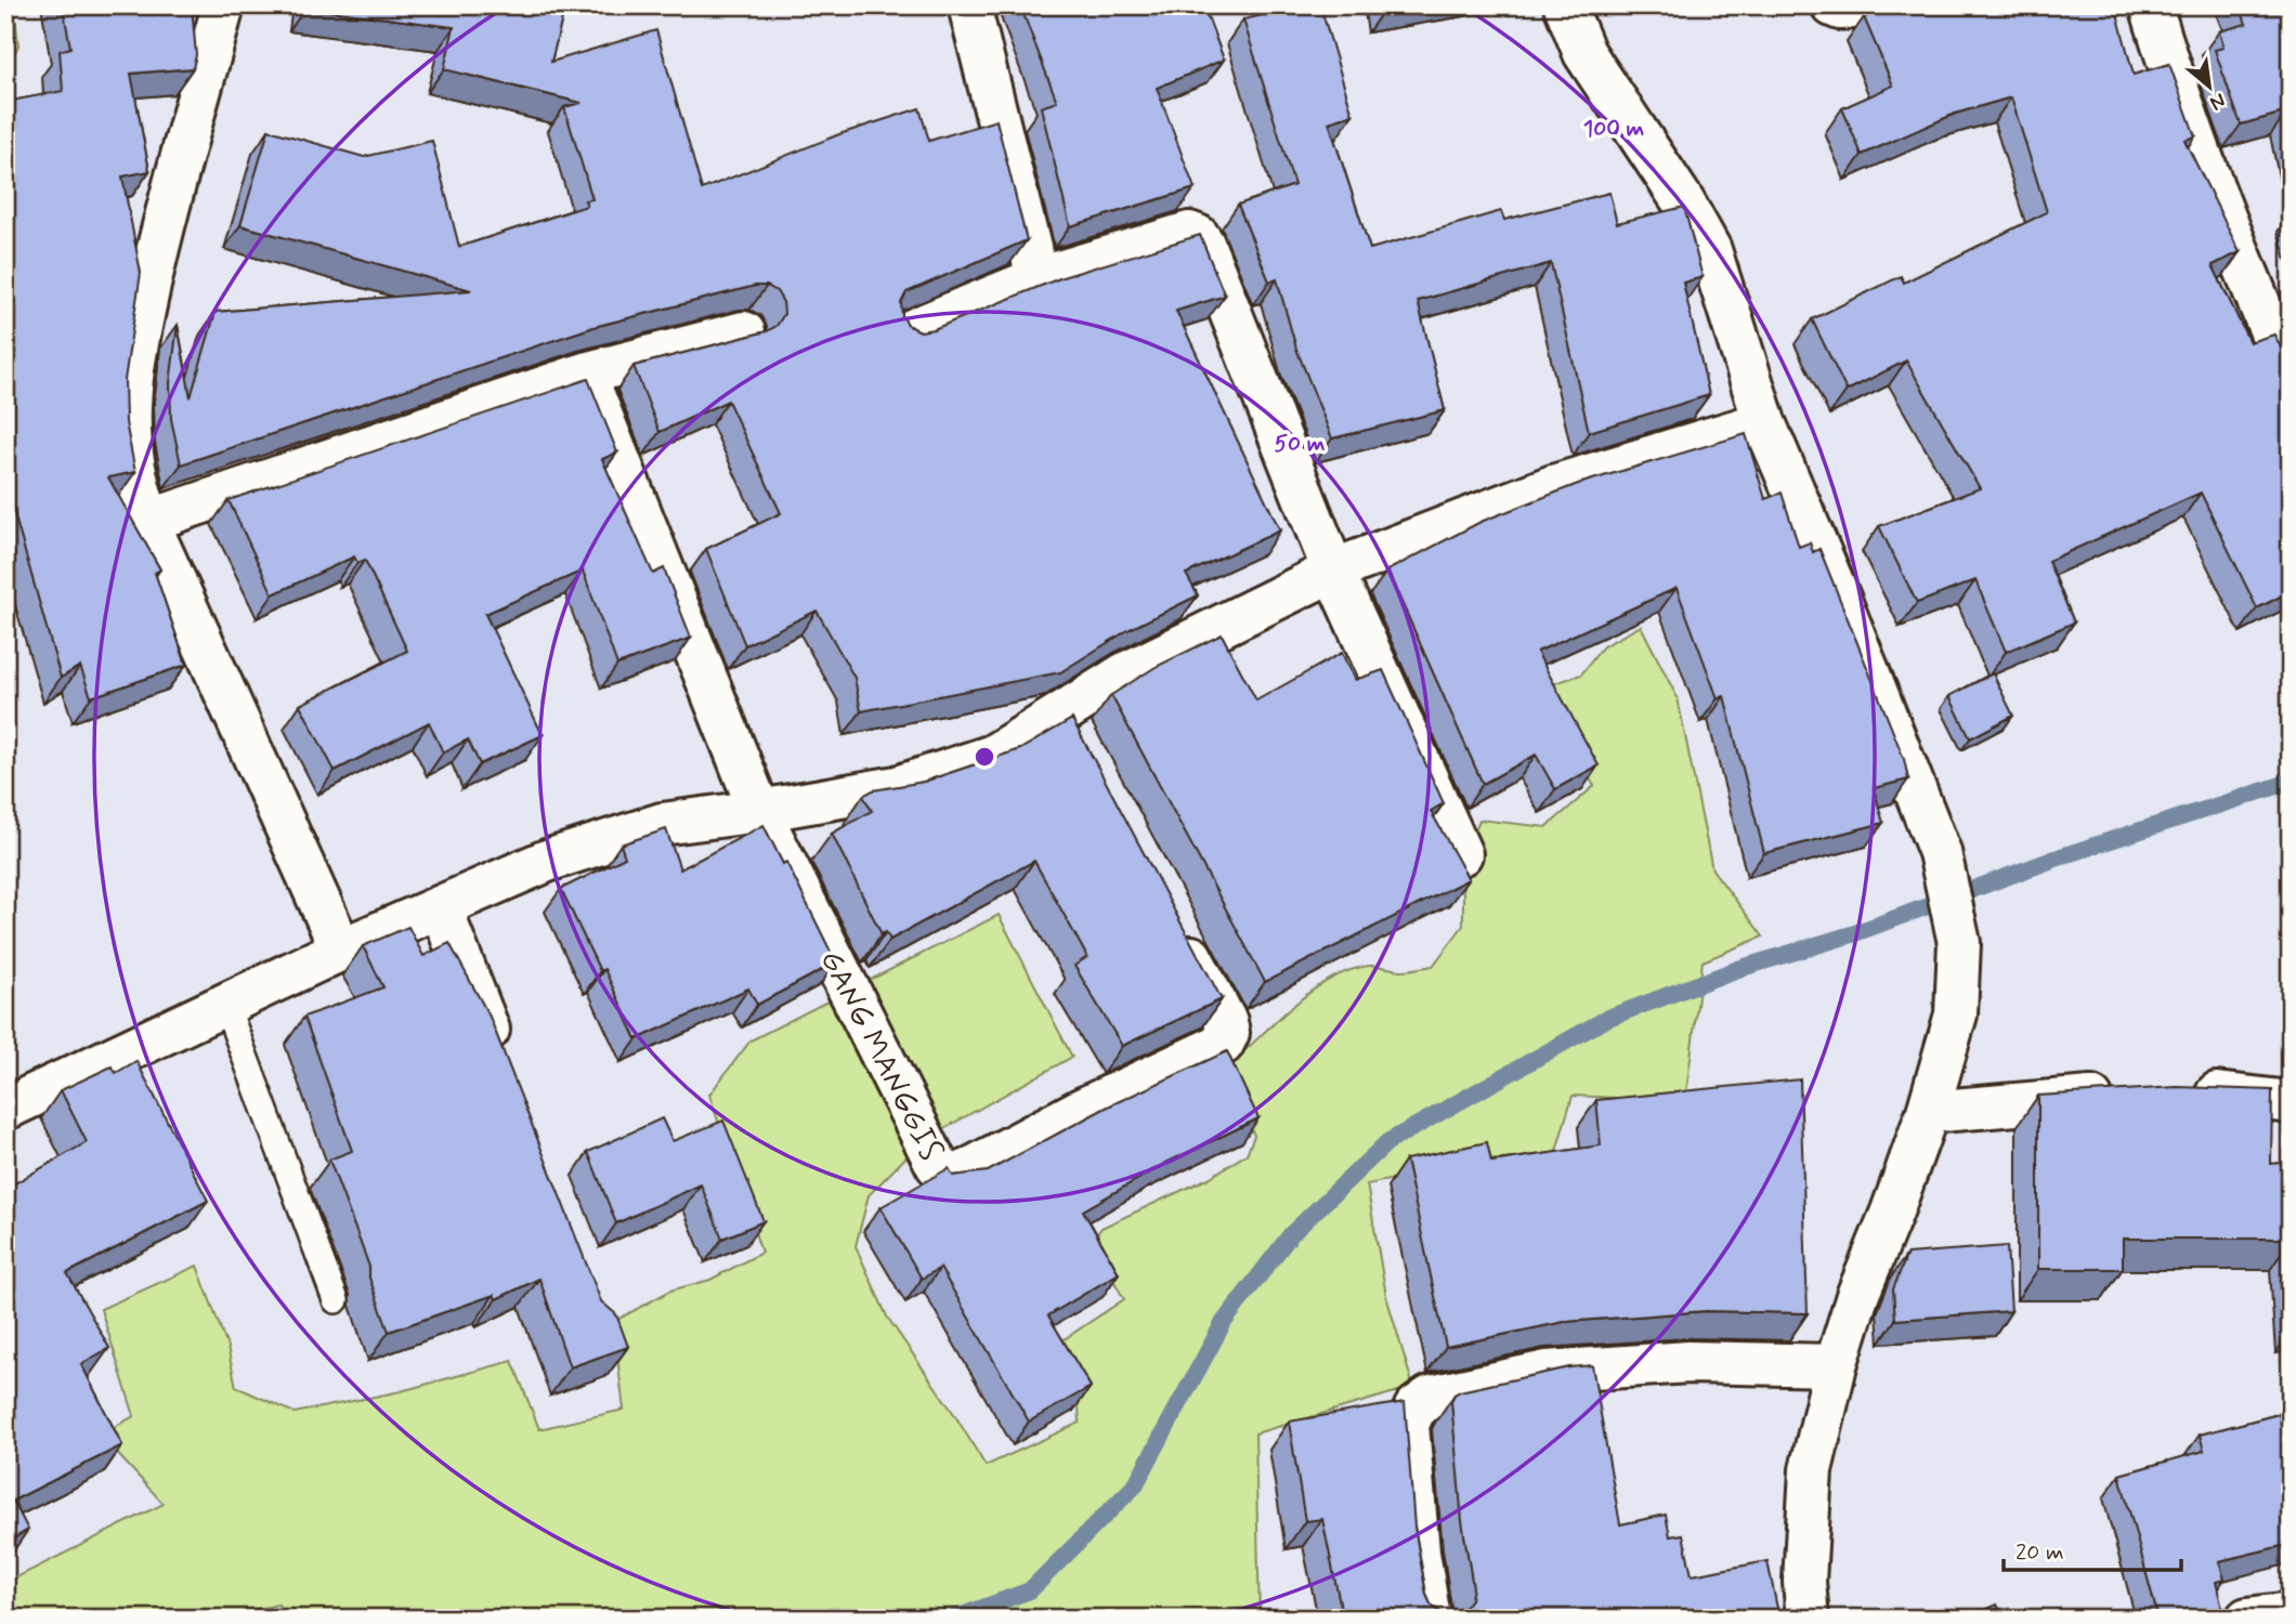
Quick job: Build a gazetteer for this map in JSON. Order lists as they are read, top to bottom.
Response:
{
  "streets": {
    "street": ["GANG MANGGIS"]
  },
  "scale_bar": "20 m",
  "north": "bottom right",
  "rings": ["100 m", "50 m"]
}
